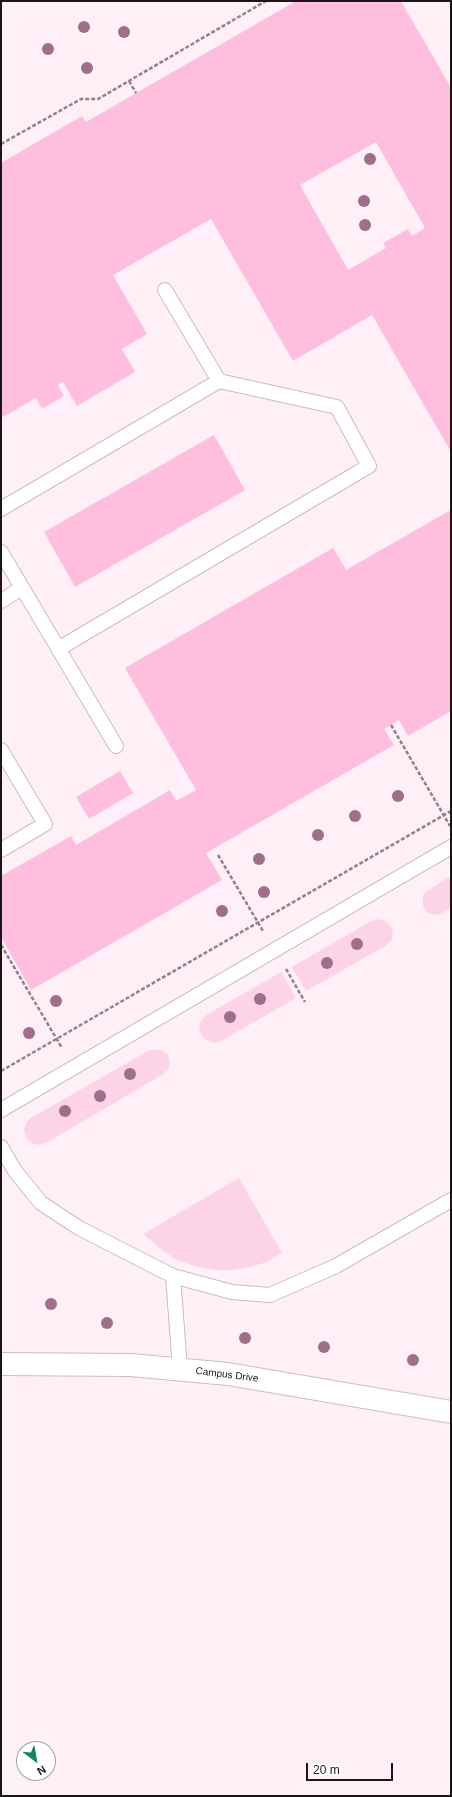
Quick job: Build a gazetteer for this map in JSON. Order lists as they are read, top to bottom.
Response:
{
  "streets": {
    "street": ["Campus Drive"]
  },
  "scale_bar": "20 m",
  "north": "bottom right"
}
